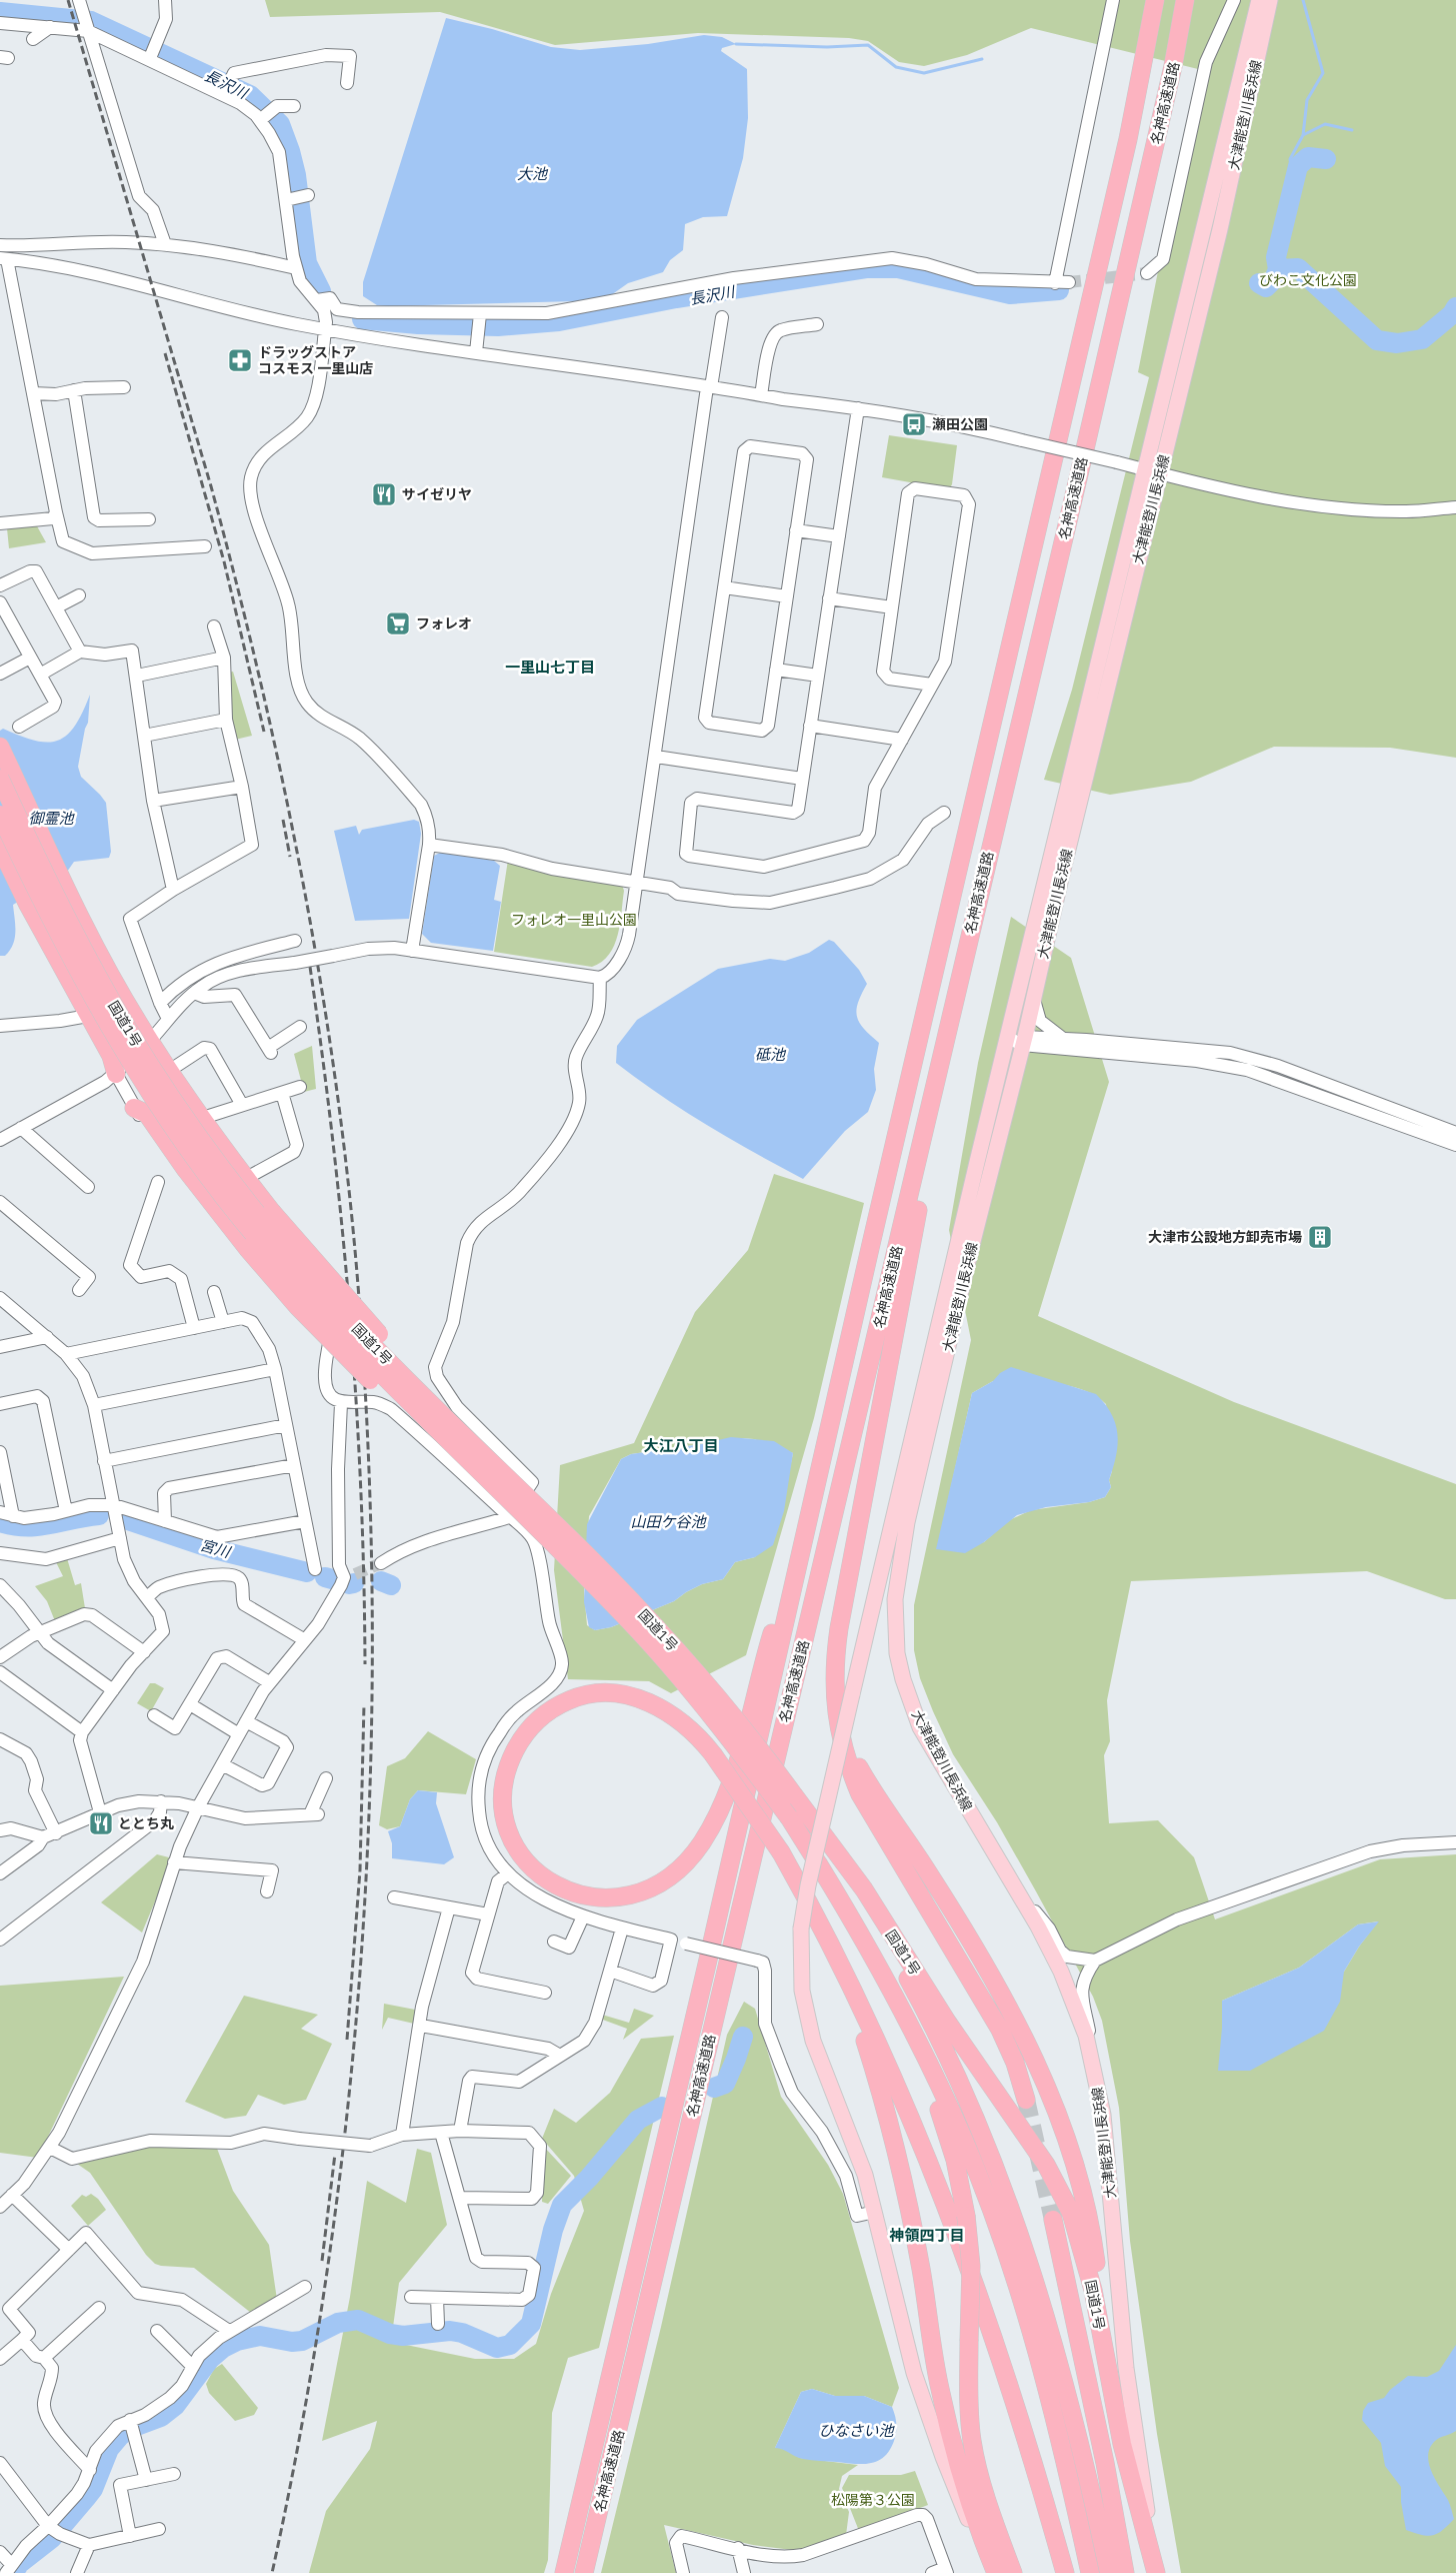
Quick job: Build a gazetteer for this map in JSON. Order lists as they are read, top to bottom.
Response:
{
  "streets": {
    "highway": ["名神高速道路", "国道1号"],
    "main road": ["大津能登川長浜線"]
  },
  "crossings": [
    ["大津能登川長浜線", "国道1号"]
  ],
  "districts": ["一里山七丁目", "大江八丁目", "神領四丁目"],
  "water": [
    "長沢川",
    "大池",
    "御霊池",
    "砥池",
    "山田ケ谷池",
    "宮川",
    "ひなさい池"
  ],
  "parks": ["びわこ文化公園", "フォレオ一里山公園", "松陽第３公園"],
  "places": {
    "pharmacy": ["ドラッグストア コスモス 一里山店"],
    "bus stop": ["瀬田公園"],
    "restaurant": ["サイゼリヤ", "ととち丸"],
    "supermarket": ["フォレオ"],
    "building": ["大津市公設地方卸売市場"]
  }
}
